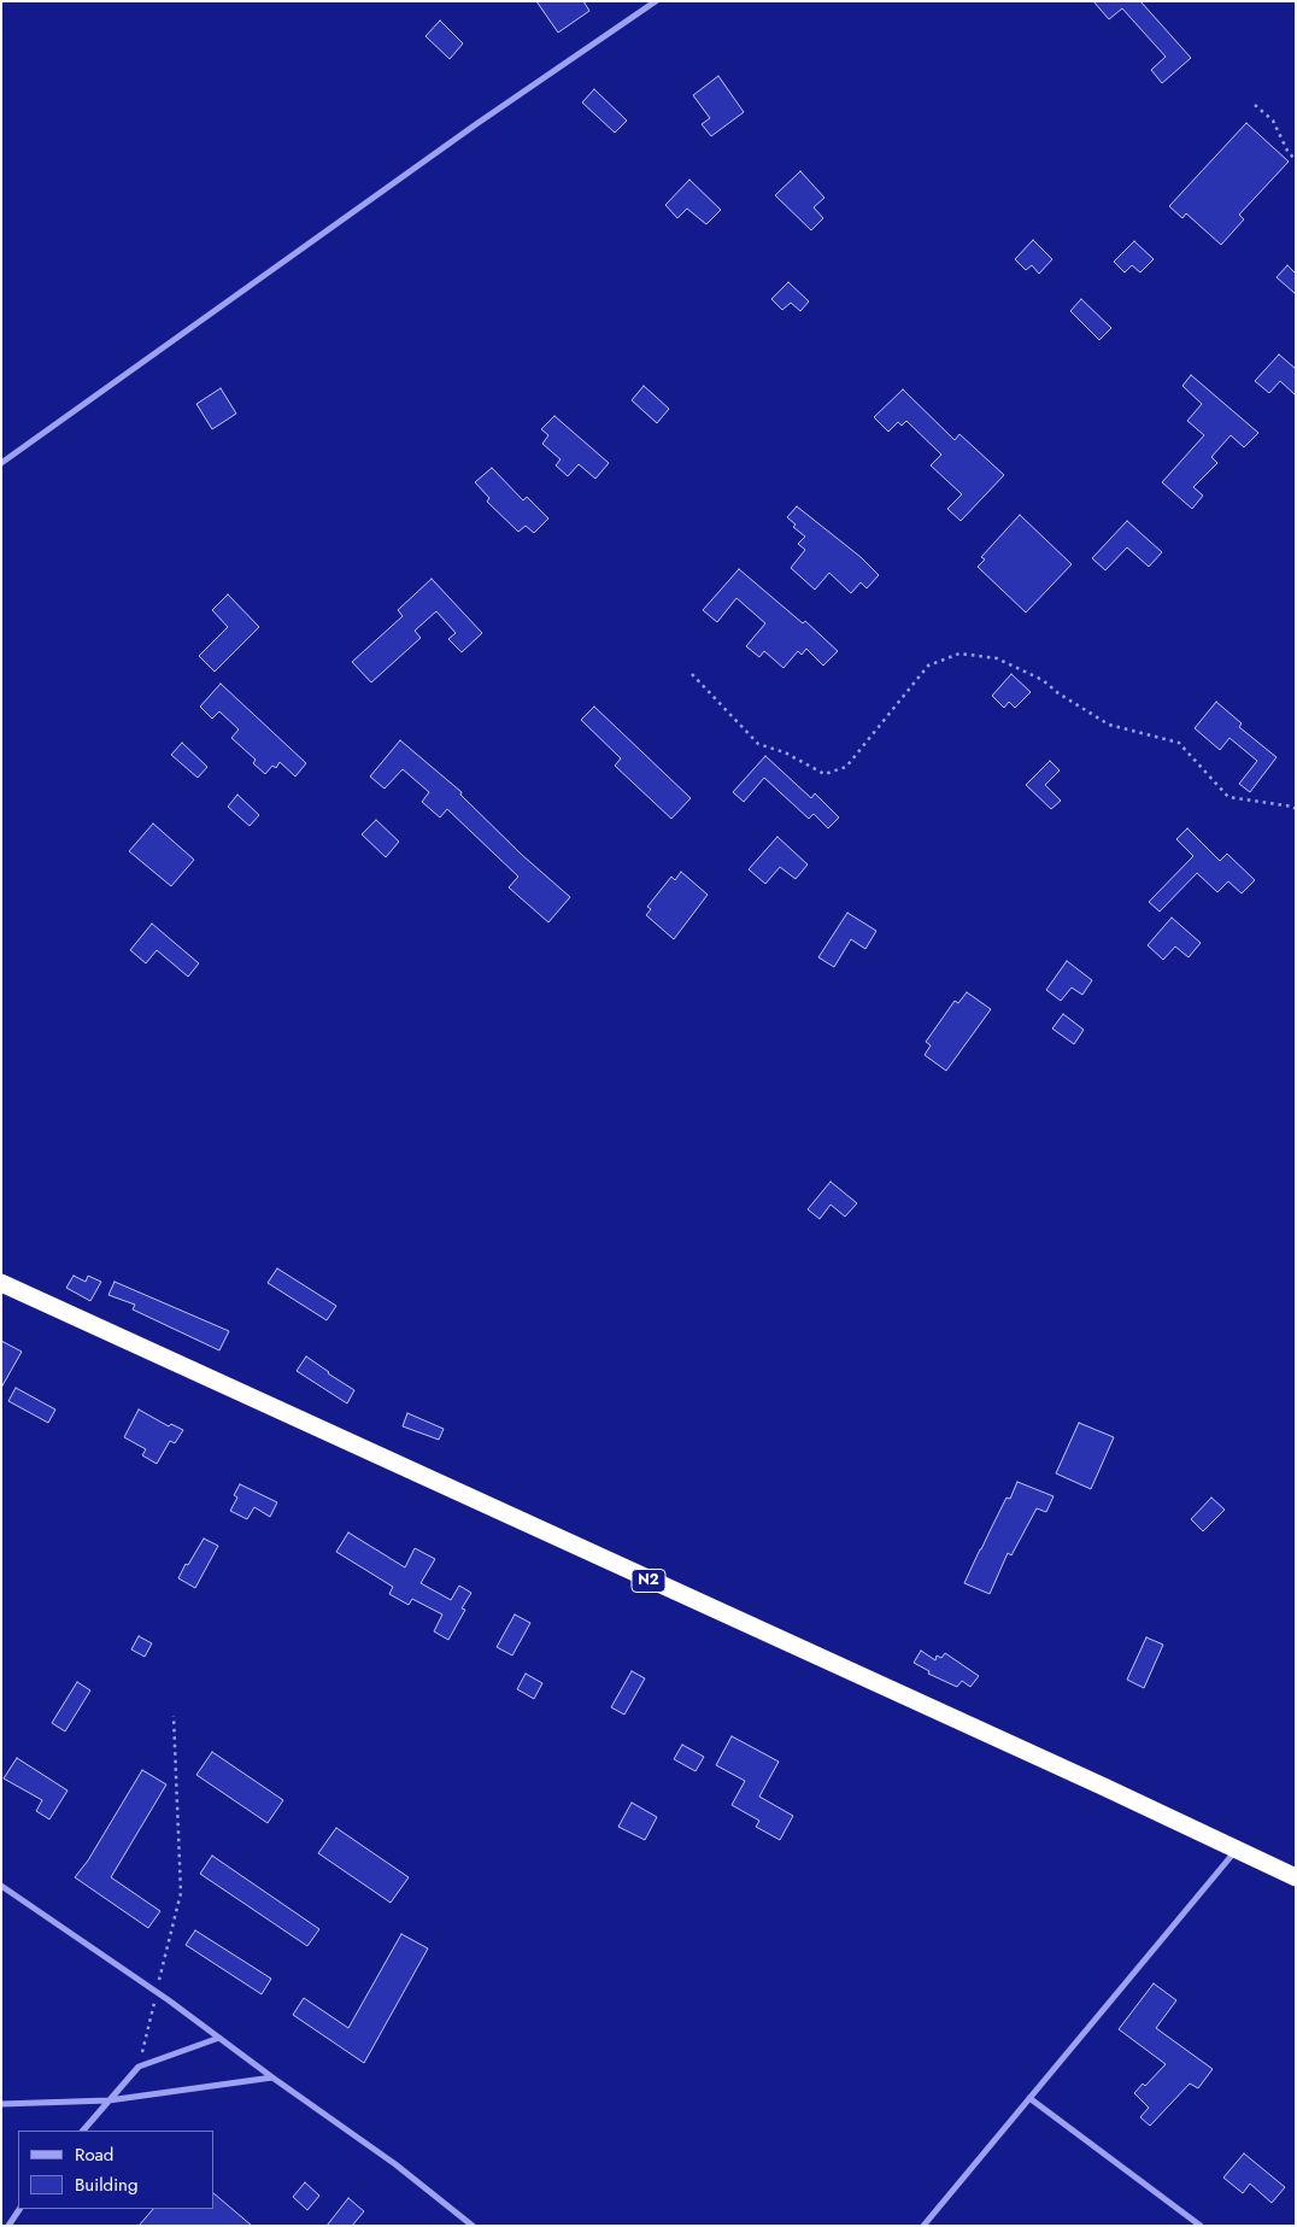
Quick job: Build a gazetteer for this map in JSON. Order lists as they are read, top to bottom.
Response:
{
  "streets": {
    "highway": ["N2"]
  },
  "legend": ["Road", "Building"]
}
